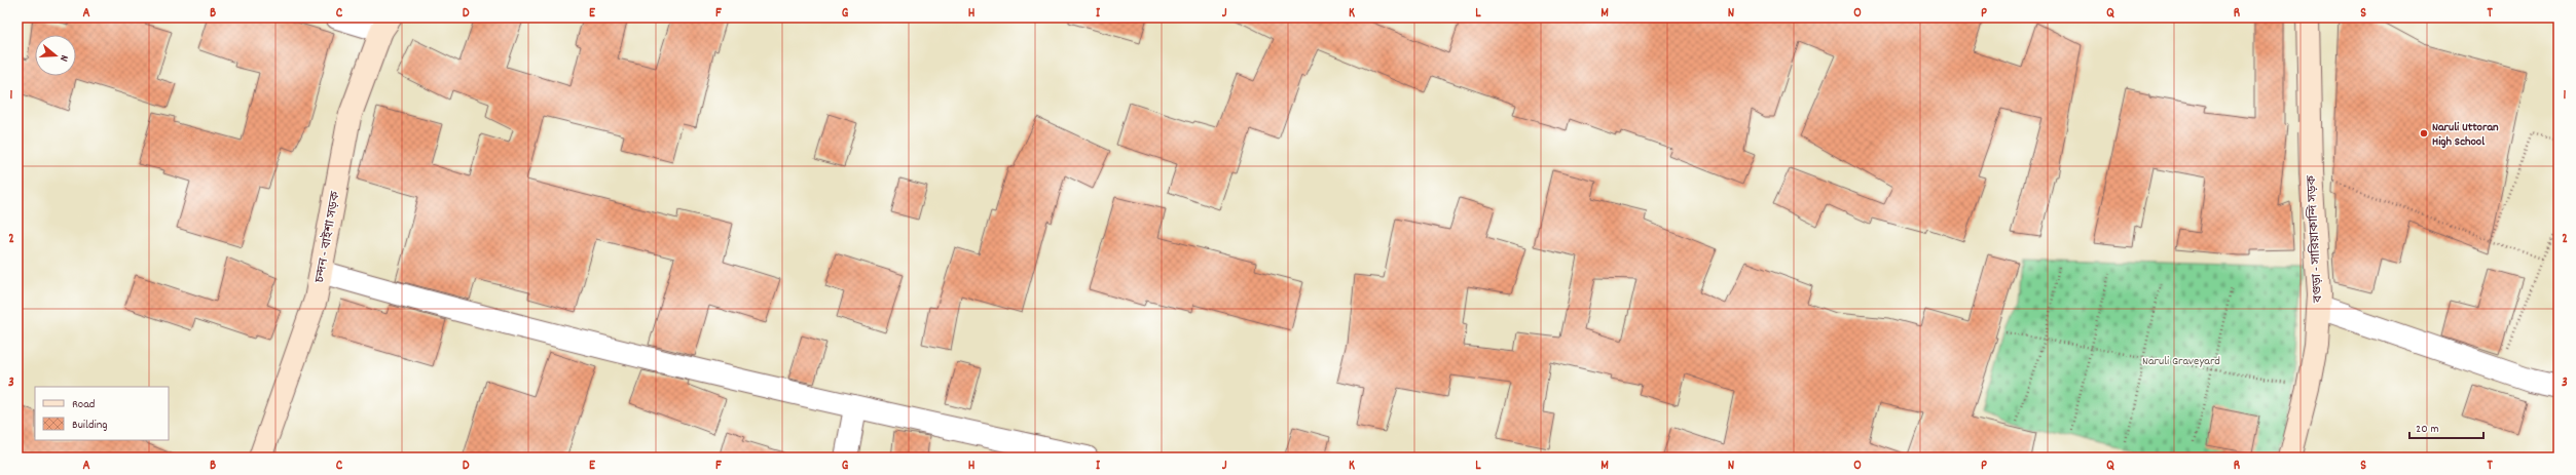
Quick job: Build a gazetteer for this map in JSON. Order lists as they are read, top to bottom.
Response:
{
  "streets": {
    "main road": ["চন্দন - বাইশা সড়ক", "বগুড়া - সারিয়াকান্দি সড়ক"]
  },
  "parks": ["Naruli Graveyard"],
  "places": ["Naruli Uttoran High School"],
  "legend": ["Road", "Building"],
  "scale_bar": "20 m",
  "north": "right",
  "grid": {
    "columns": [
      "A",
      "B",
      "C",
      "D",
      "E",
      "F",
      "G",
      "H",
      "I",
      "J",
      "K",
      "L",
      "M",
      "N",
      "O",
      "P",
      "Q",
      "R",
      "S",
      "T"
    ],
    "rows": ["1", "2", "3"]
  }
}
